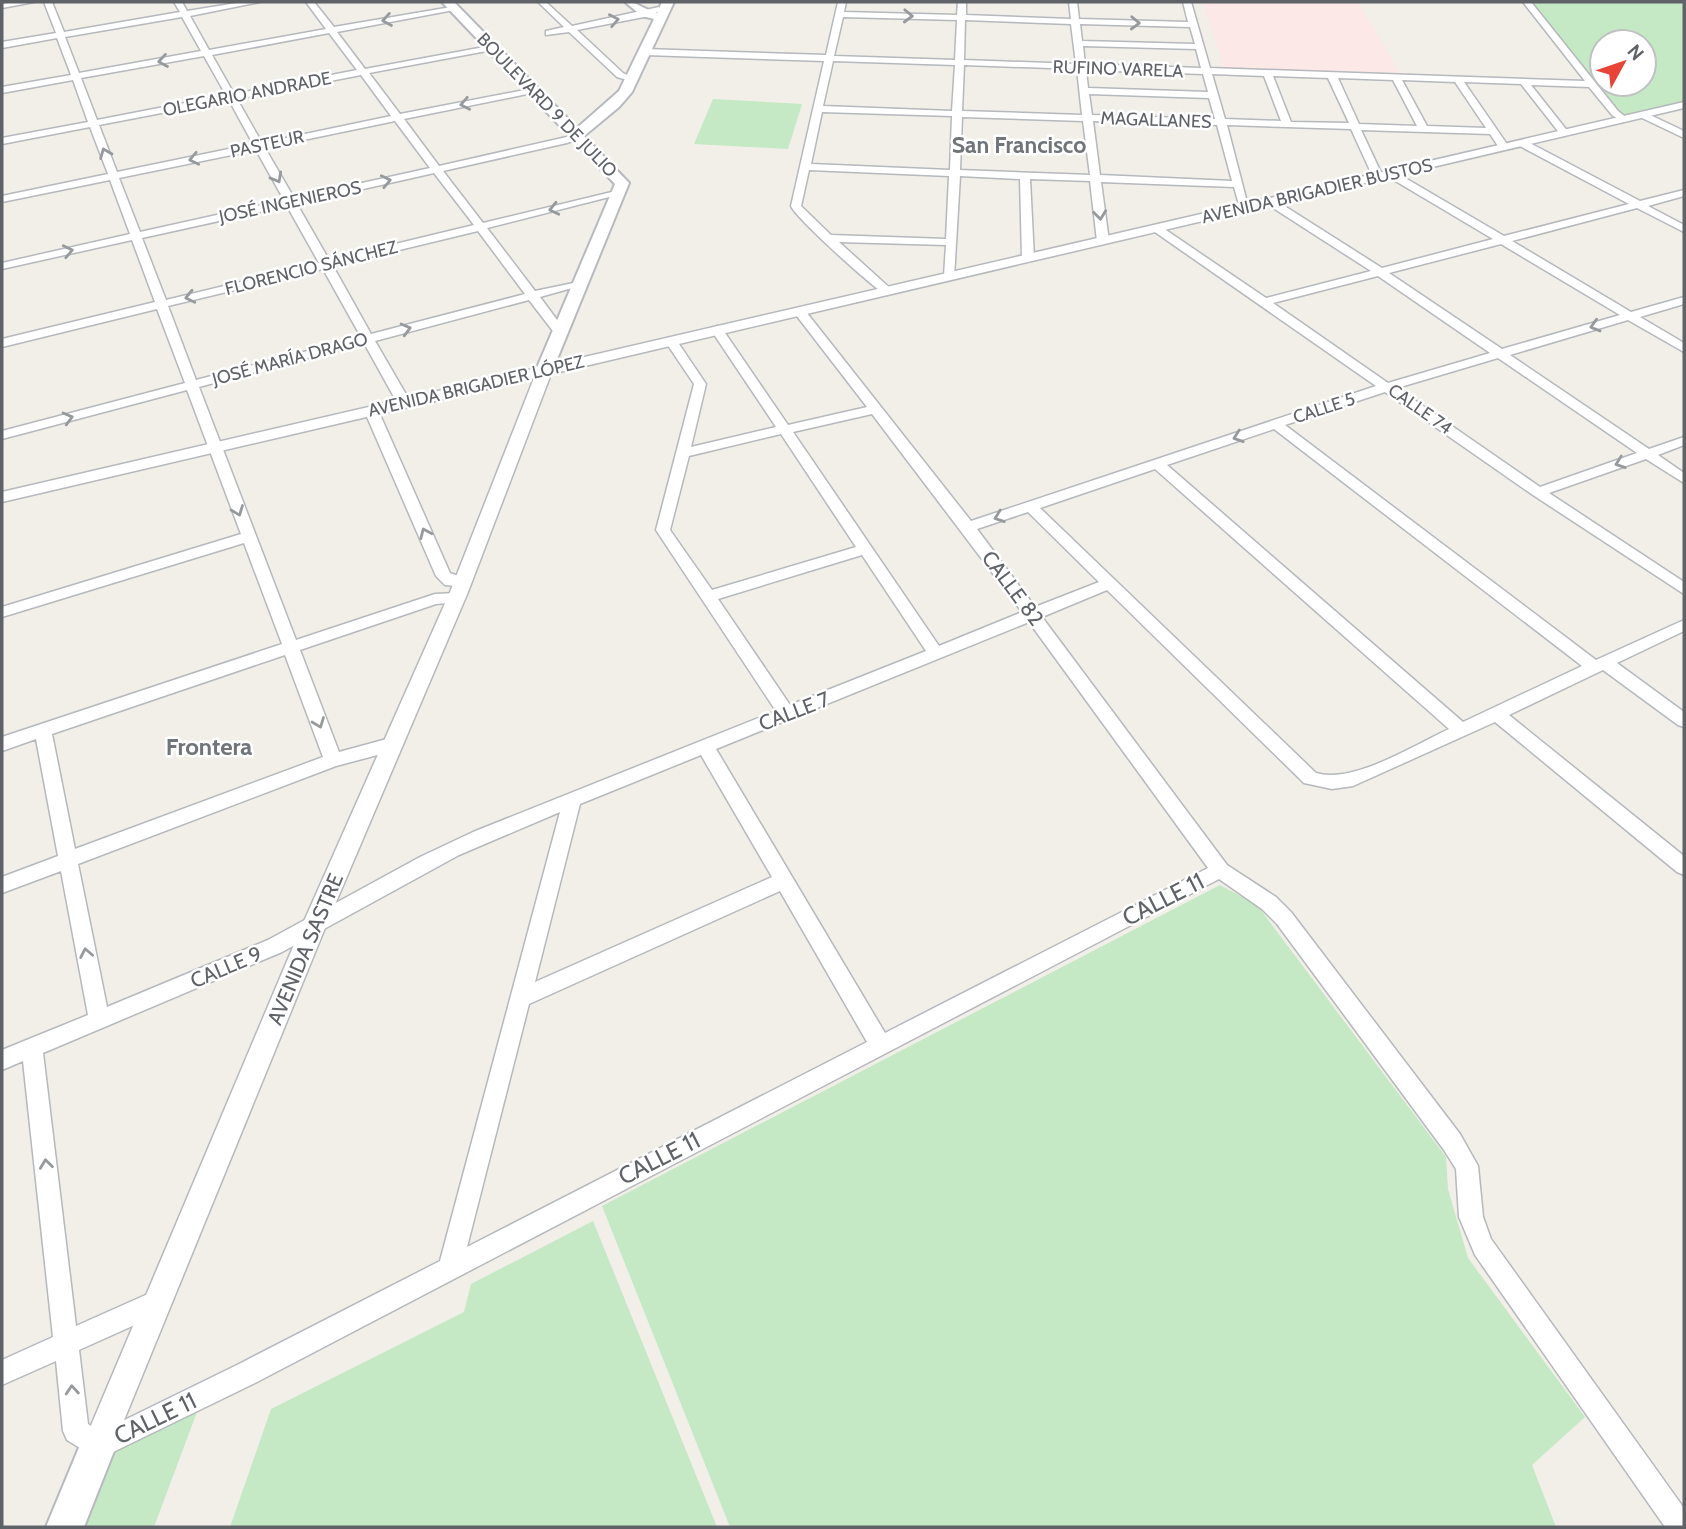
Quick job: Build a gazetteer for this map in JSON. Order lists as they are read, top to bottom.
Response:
{
  "streets": {
    "main road": ["BOULEVARD 9 DE JULIO", "AVENIDA SASTRE"],
    "street": [
      "RUFINO VARELA",
      "OLEGARIO ANDRADE",
      "MAGALLANES",
      "PASTEUR",
      "AVENIDA BRIGADIER BUSTOS",
      "JOSÉ INGENIEROS",
      "FLORENCIO SÁNCHEZ",
      "JOSÉ MARÍA DRAGO",
      "AVENIDA BRIGADIER LÓPEZ",
      "CALLE 5",
      "CALLE 74",
      "CALLE 82",
      "CALLE 7",
      "CALLE 11",
      "CALLE 9"
    ]
  },
  "crossings": [
    ["OLEGARIO ANDRADE", "BOULEVARD 9 DE JULIO"],
    ["BOULEVARD 9 DE JULIO", "PASTEUR"],
    ["BOULEVARD 9 DE JULIO", "JOSÉ INGENIEROS"],
    ["BOULEVARD 9 DE JULIO", "FLORENCIO SÁNCHEZ"],
    ["BOULEVARD 9 DE JULIO", "JOSÉ MARÍA DRAGO"],
    ["BOULEVARD 9 DE JULIO", "AVENIDA BRIGADIER LÓPEZ"],
    ["BOULEVARD 9 DE JULIO", "AVENIDA SASTRE"],
    ["AVENIDA BRIGADIER BUSTOS", "AVENIDA BRIGADIER LÓPEZ"],
    ["AVENIDA BRIGADIER BUSTOS", "CALLE 74"],
    ["AVENIDA BRIGADIER LÓPEZ", "CALLE 82"],
    ["AVENIDA BRIGADIER LÓPEZ", "AVENIDA SASTRE"],
    ["CALLE 5", "CALLE 74"],
    ["CALLE 5", "CALLE 82"],
    ["CALLE 82", "CALLE 7"],
    ["CALLE 82", "CALLE 11"],
    ["CALLE 7", "CALLE 9"],
    ["CALLE 11", "AVENIDA SASTRE"],
    ["AVENIDA SASTRE", "CALLE 9"]
  ],
  "one_way": ["JOSÉ INGENIEROS", "FLORENCIO SÁNCHEZ", "JOSÉ MARÍA DRAGO"],
  "districts": ["San Francisco", "Frontera"],
  "north": "top right"
}
